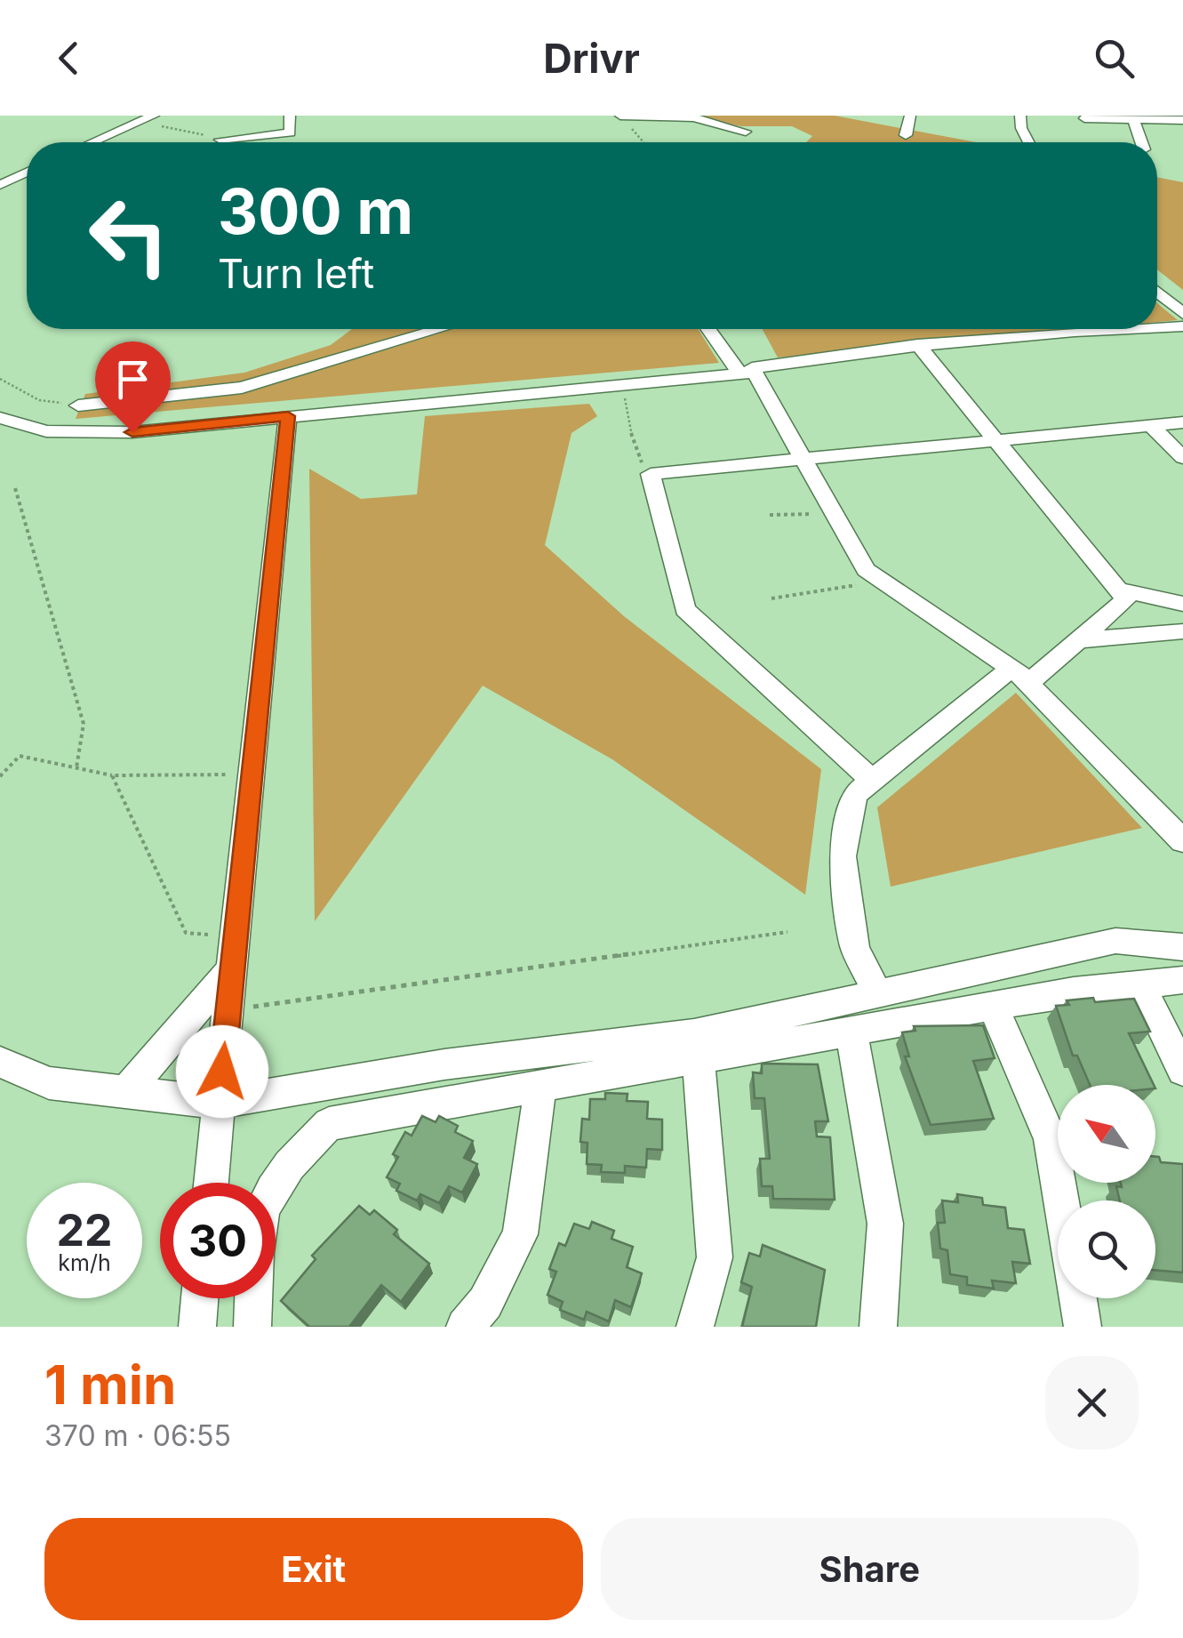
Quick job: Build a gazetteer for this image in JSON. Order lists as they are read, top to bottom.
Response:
{
  "north": "top left",
  "page": {
    "header": "Drivr",
    "turn": ["300 m", "Turn left"],
    "speed": "22 km/h",
    "limit": "30",
    "heading": ["1 min", "370 m · 06:55"],
    "buttons": ["Exit", "Share"]
  }
}
